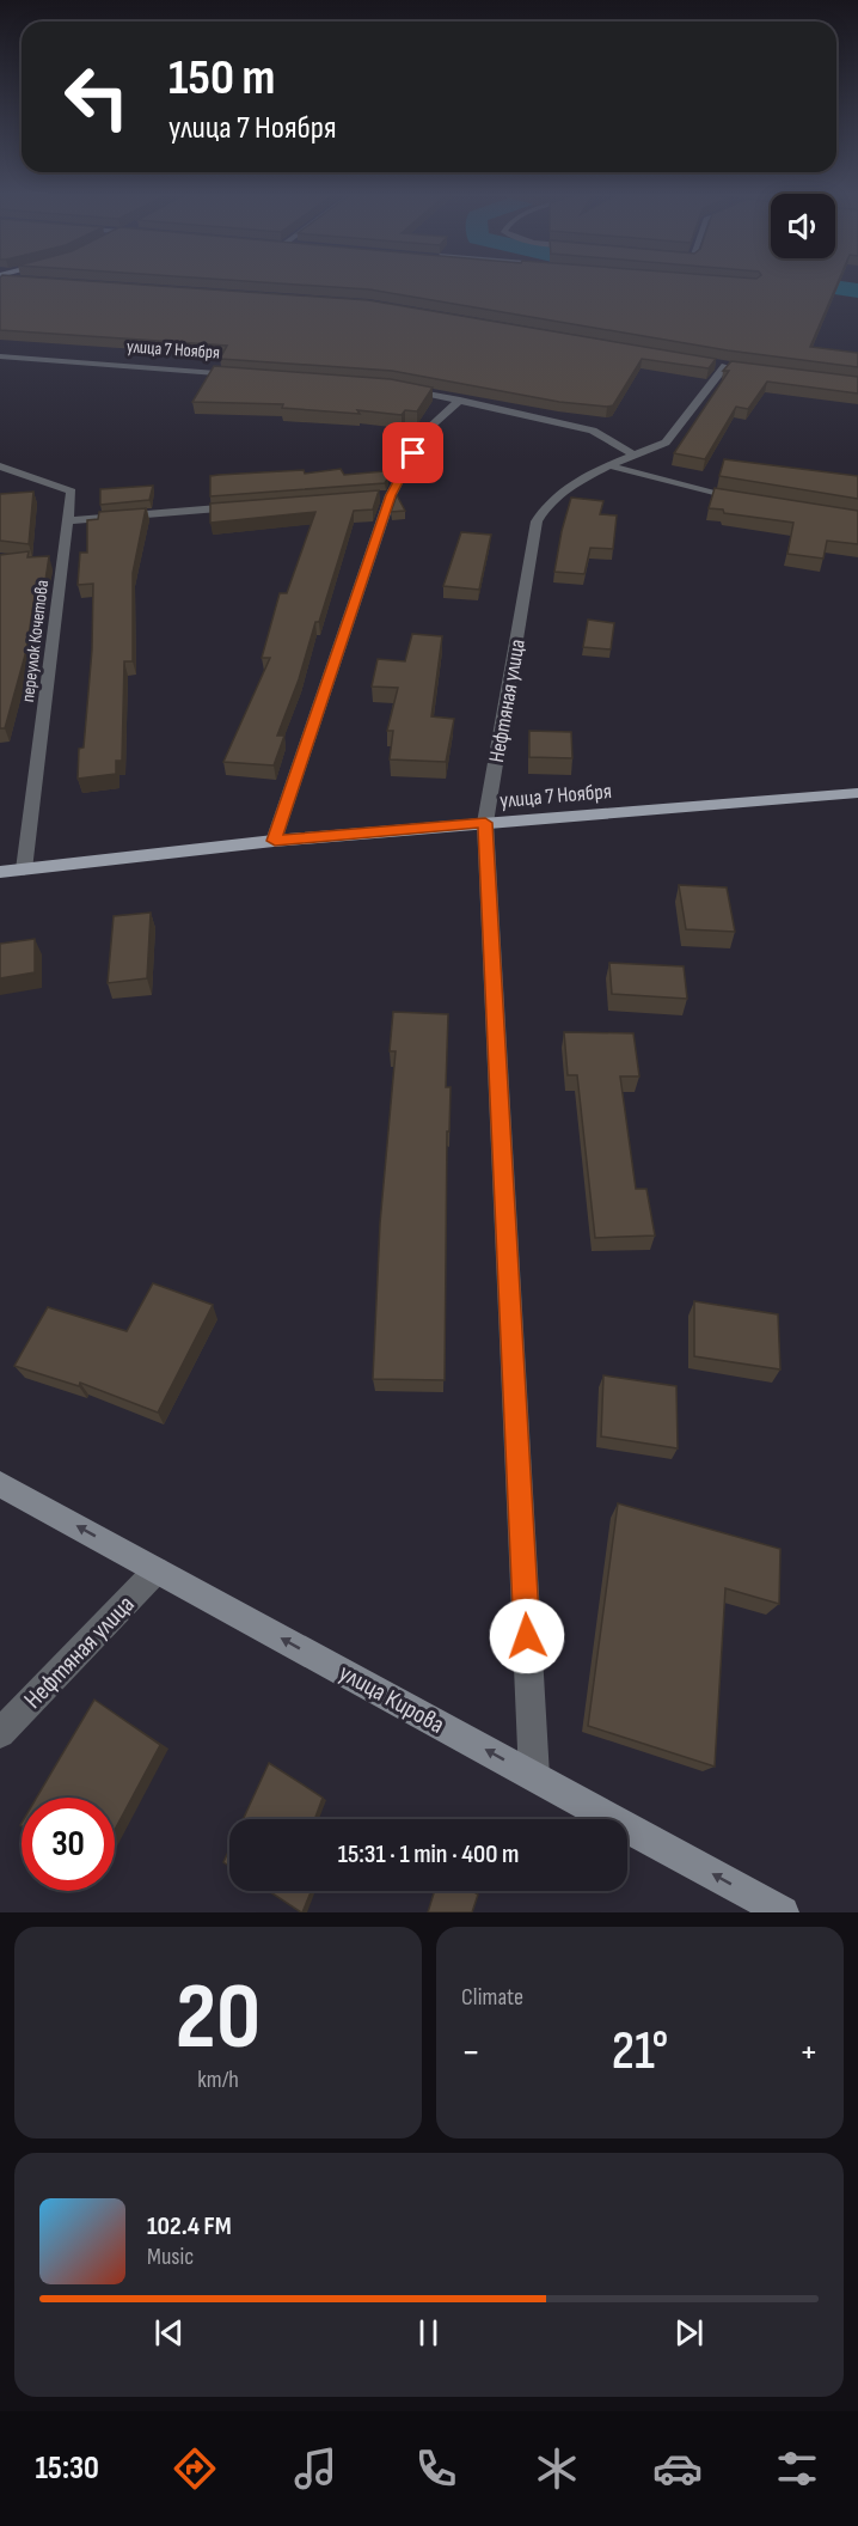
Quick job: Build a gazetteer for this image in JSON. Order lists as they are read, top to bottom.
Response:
{
  "streets": {
    "main road": ["улица 7 Ноября"],
    "street": ["переулок Кочетова", "Нефтяная улица", "улица Кирова"]
  },
  "crossings": [
    ["улица 7 Ноября", "переулок Кочетова"],
    ["улица 7 Ноября", "Нефтяная улица"],
    ["Нефтяная улица", "улица Кирова"]
  ],
  "one_way": ["улица Кирова"],
  "page": {
    "turn": ["150 m", "улица 7 Ноября"],
    "limit": "30",
    "trip": "15:31 · 1 min · 400 m",
    "tile": [
      ["20", "km/h"],
      "Climate"
    ],
    "heat": ["−", "21°", "+"],
    "song": ["102.4 FM", "Music"],
    "tabs": "15:30"
  }
}
